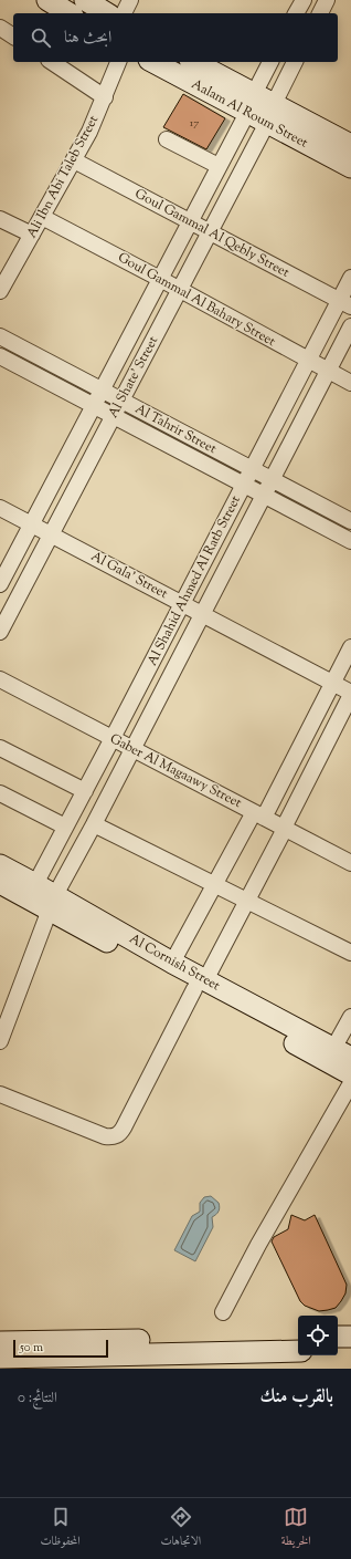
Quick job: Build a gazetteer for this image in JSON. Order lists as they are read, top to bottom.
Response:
{
  "streets": {
    "street": [
      "Aalam Al Roum Street",
      "Ali Ibn Abi Taleb Street",
      "Goul Gammal Al Qebly Street",
      "Goul Gammal Al Bahary Street",
      "Al Shate' Street",
      "Al Tahrir Street",
      "Al Gala' Street",
      "Al Shahid Ahmed Al Ratb Street",
      "Gaber Al Magaawy Street",
      "Al Cornish Street"
    ]
  },
  "crossings": [
    ["Aalam Al Roum Street", "Al Shate' Street"],
    ["Ali Ibn Abi Taleb Street", "Goul Gammal Al Qebly Street"],
    ["Ali Ibn Abi Taleb Street", "Goul Gammal Al Bahary Street"],
    ["Goul Gammal Al Qebly Street", "Al Shate' Street"],
    ["Goul Gammal Al Qebly Street", "Al Shahid Ahmed Al Ratb Street"],
    ["Goul Gammal Al Bahary Street", "Al Shate' Street"],
    ["Goul Gammal Al Bahary Street", "Al Shahid Ahmed Al Ratb Street"],
    ["Al Shate' Street", "Al Tahrir Street"],
    ["Al Shate' Street", "Al Gala' Street"],
    ["Al Tahrir Street", "Al Shahid Ahmed Al Ratb Street"],
    ["Al Gala' Street", "Al Shahid Ahmed Al Ratb Street"],
    ["Al Shahid Ahmed Al Ratb Street", "Gaber Al Magaawy Street"],
    ["Al Shahid Ahmed Al Ratb Street", "Al Cornish Street"]
  ],
  "house_numbers": ["17"],
  "scale_bar": "50 m",
  "page": {
    "search": "ابحث هنا",
    "scale": "50 m",
    "heading": ["بالقرب منك", "النتائج: 0"],
    "nav": ["الخريطة", "الاتجاهات", "المحفوظات"]
  }
}
